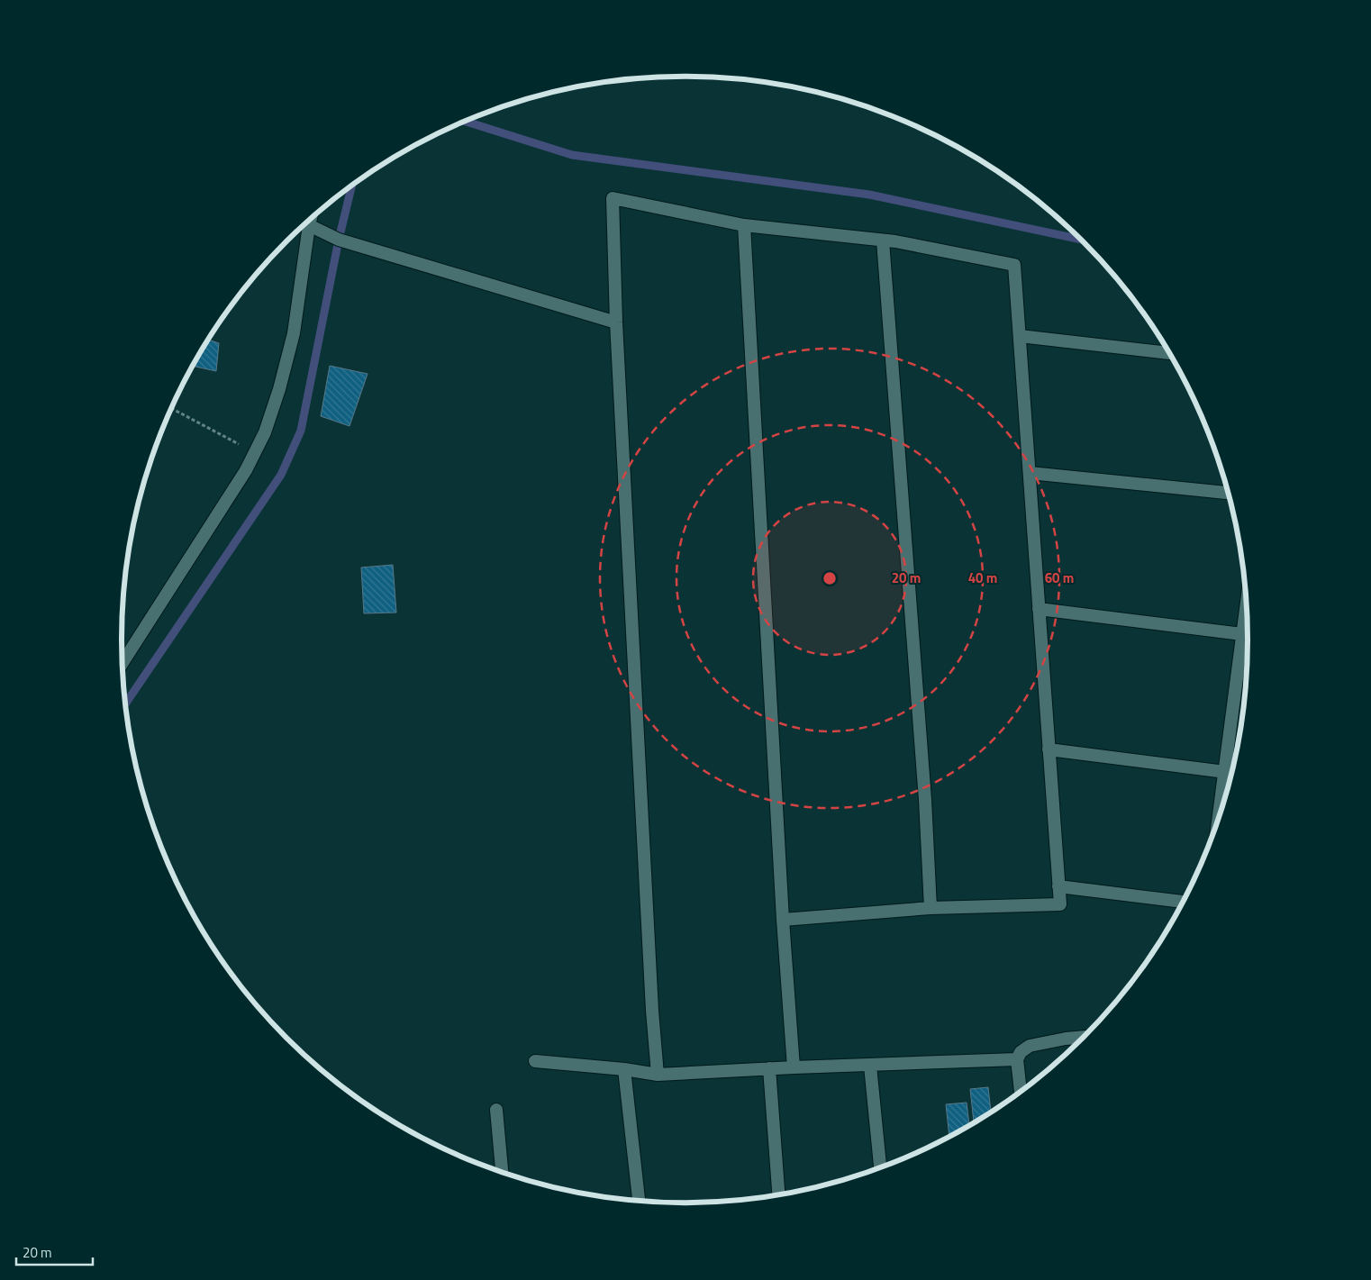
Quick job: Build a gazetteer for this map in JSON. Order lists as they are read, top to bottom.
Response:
{
  "scale_bar": "20 m",
  "rings": ["20 m", "40 m", "60 m"]
}
